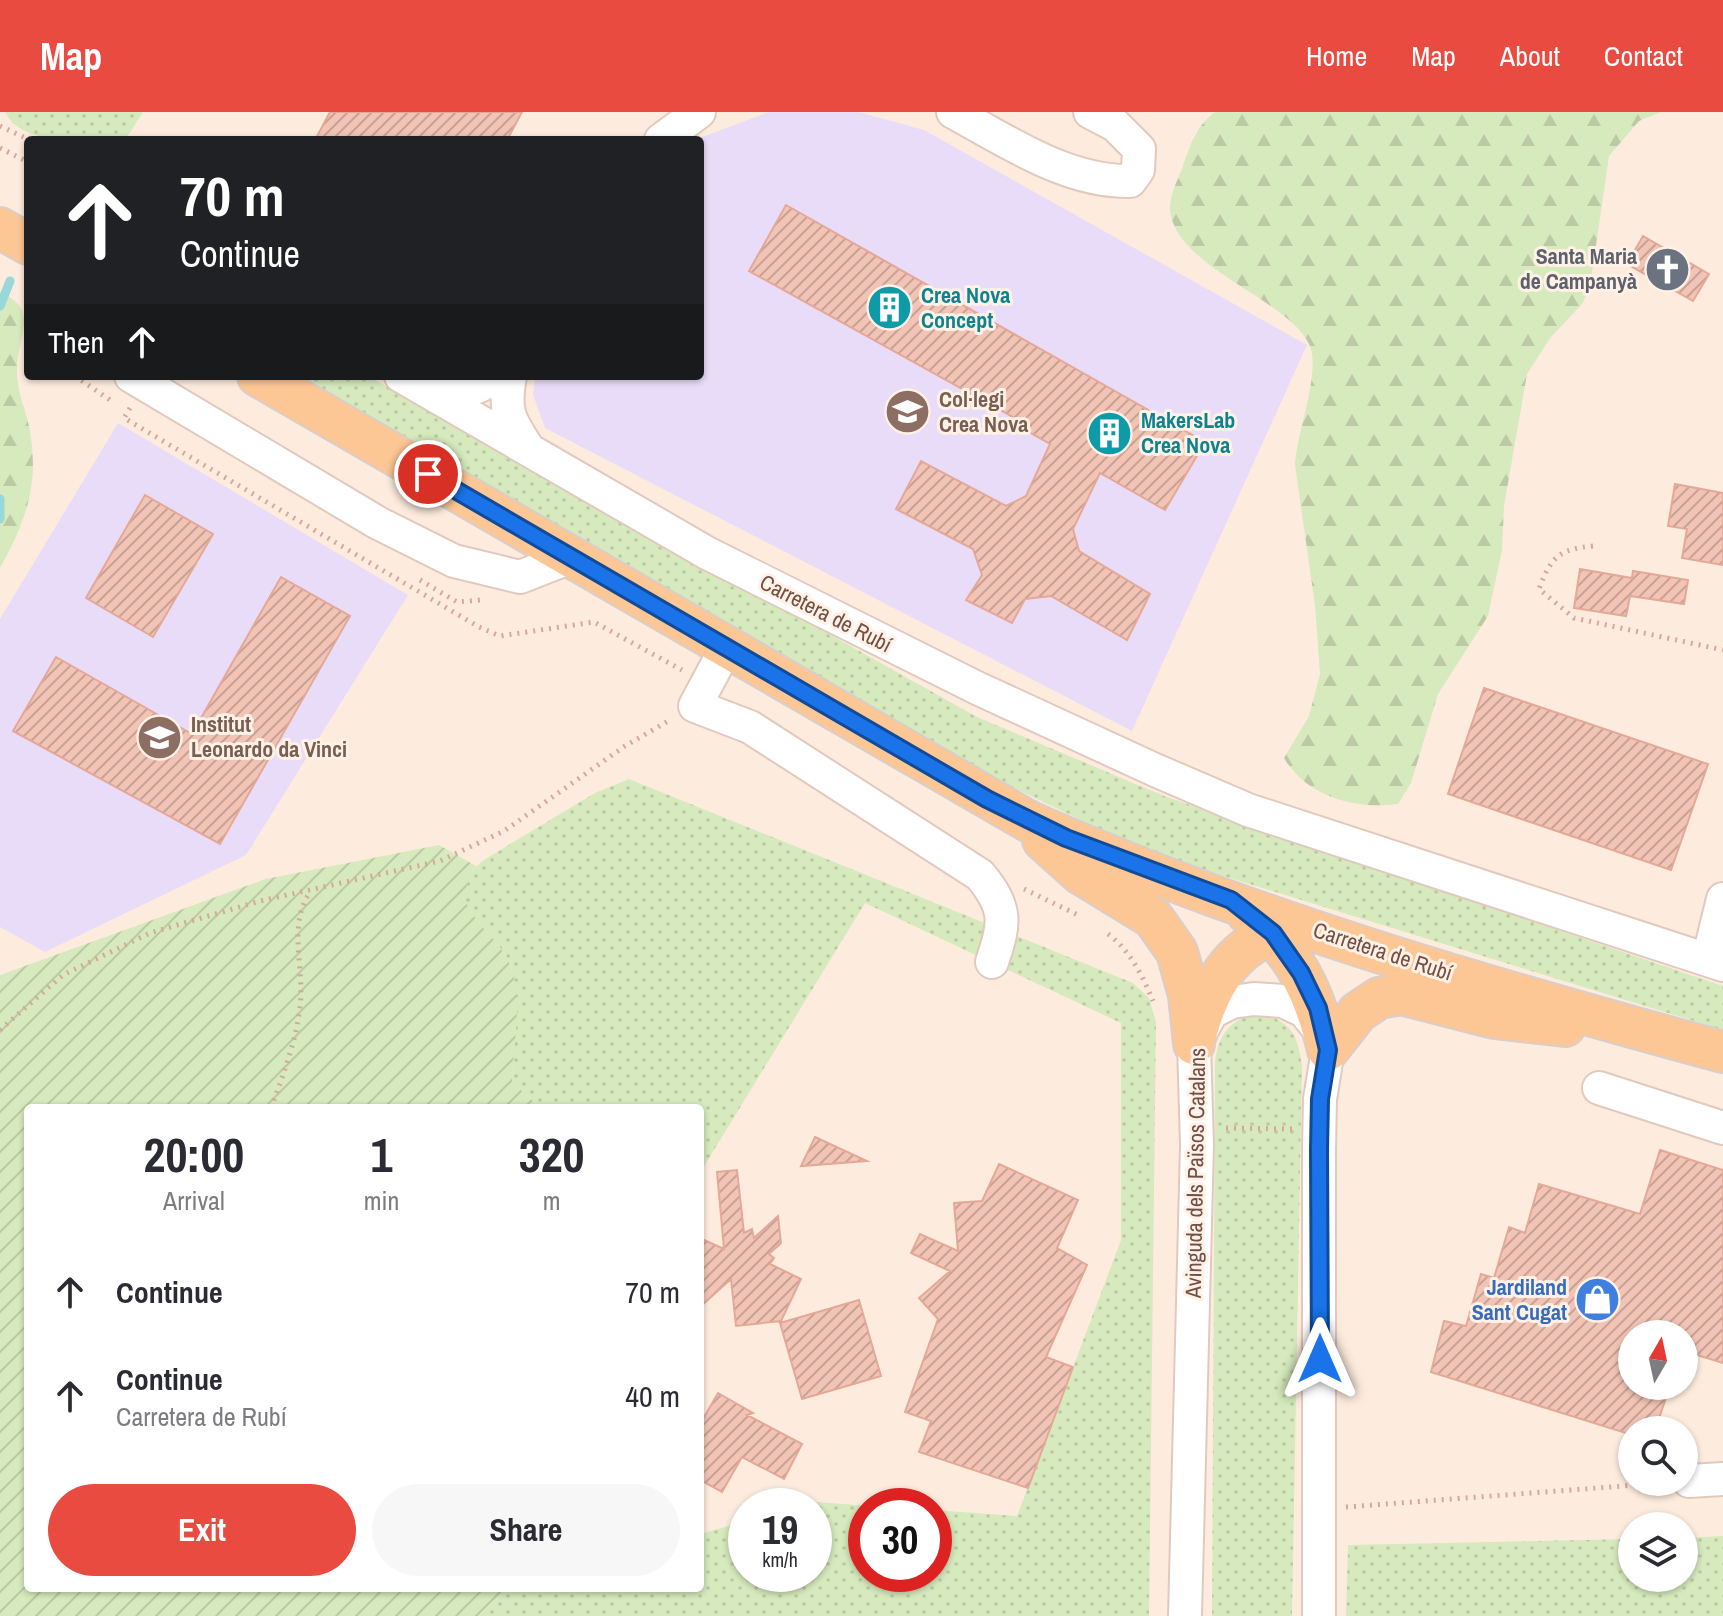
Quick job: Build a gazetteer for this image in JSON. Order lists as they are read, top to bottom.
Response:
{
  "streets": {
    "main road": ["Carretera de Rubí"],
    "street": ["Avinguda dels Països Catalans"]
  },
  "places": {
    "church": ["Santa Maria de Campanyà"],
    "building": ["Crea Nova Concept", "MakersLab Crea Nova"],
    "school or university": ["Col·legi Crea Nova", "Institut Leonardo da Vinci"],
    "shop": ["Jardiland Sant Cugat"]
  },
  "north": "top",
  "page": {
    "header": "Map",
    "nav": [
      "Home",
      "Map",
      "About",
      "Contact"
    ],
    "turn": ["70 m", "Continue"],
    "then": "Then",
    "eta": [
      "20:00",
      "Arrival",
      "1",
      "min",
      "320",
      "m"
    ],
    "list": [
      {
        "name": "Continue",
        "value": "70 m"
      },
      {
        "name": "Continue",
        "note": "Carretera de Rubí",
        "value": "40 m"
      }
    ],
    "buttons": ["Exit", "Share"],
    "speed": "19 km/h",
    "limit": "30"
  }
}
